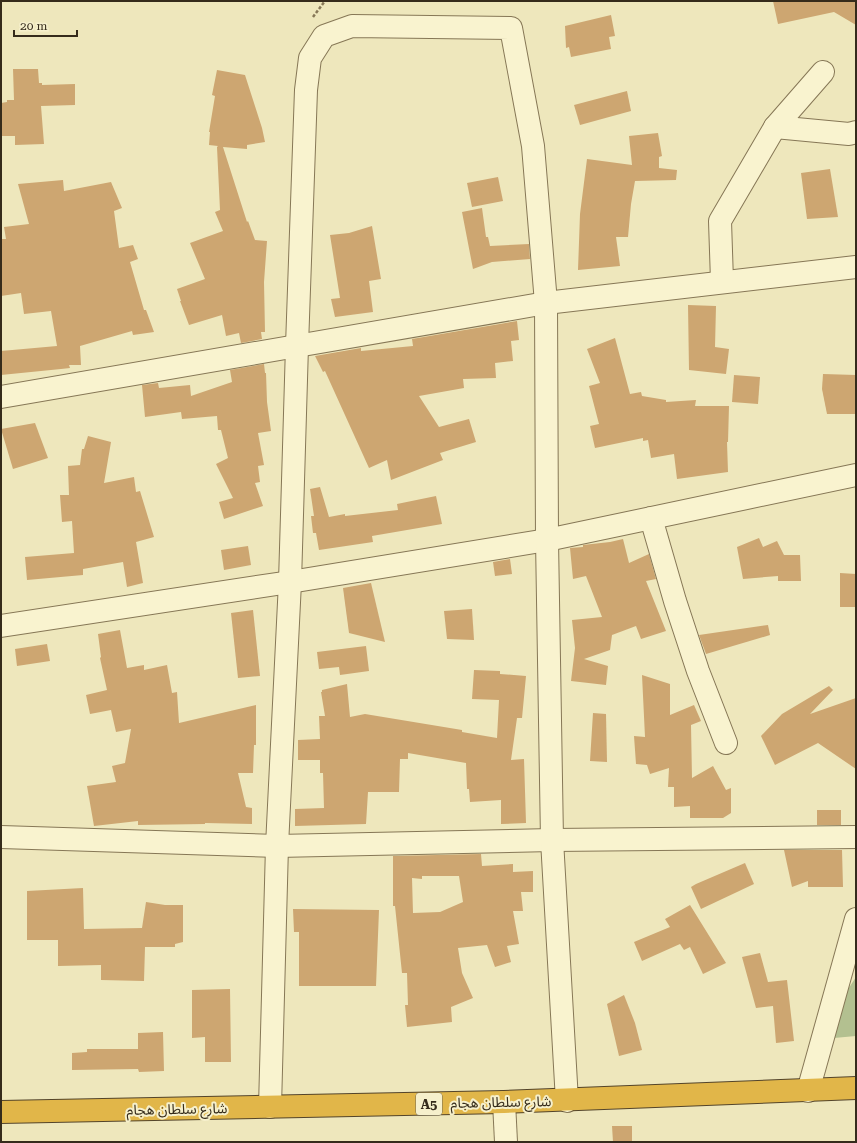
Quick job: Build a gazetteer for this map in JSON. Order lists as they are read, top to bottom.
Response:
{
  "streets": {
    "highway": ["شارع سلطان هجام", "A5"]
  },
  "scale_bar": "20 m"
}
